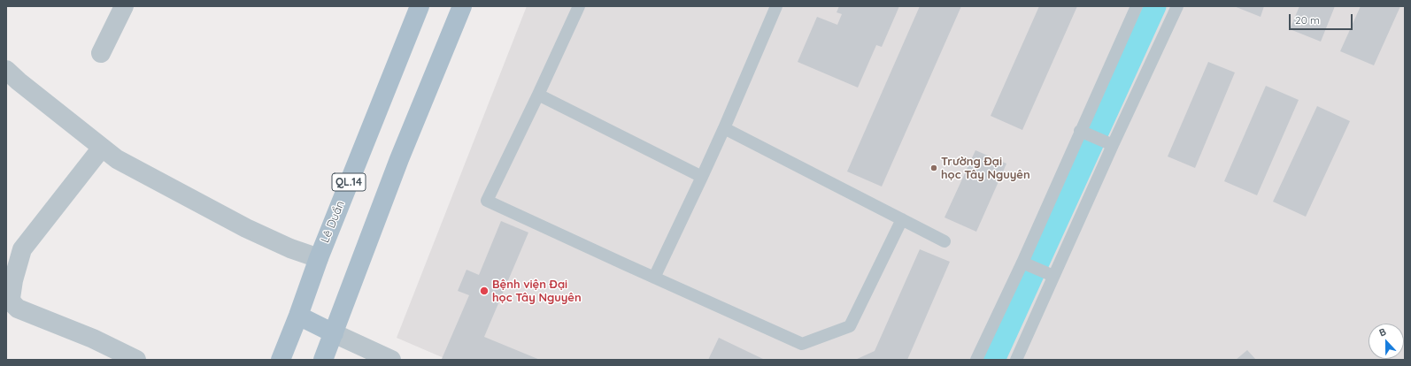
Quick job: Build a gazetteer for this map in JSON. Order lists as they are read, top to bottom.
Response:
{
  "streets": {
    "main road": ["QL.14", "Lê Duẩn"]
  },
  "places": ["Trường Đại học Tây Nguyên", "Bệnh viện Đại học Tây Nguyên"],
  "scale_bar": "20 m",
  "north": "top"
}
